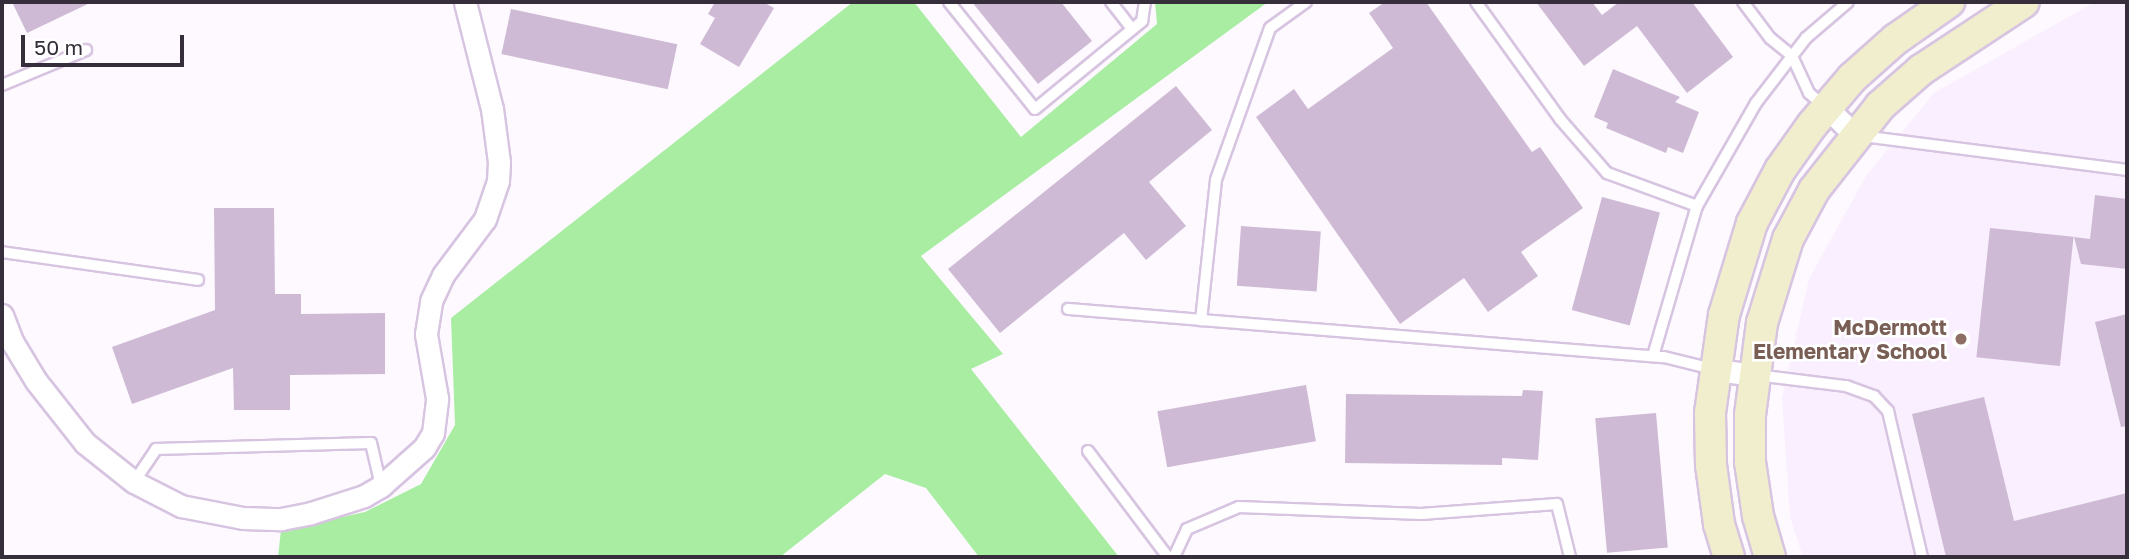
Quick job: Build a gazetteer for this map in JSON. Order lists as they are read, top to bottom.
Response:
{
  "places": ["McDermott Elementary School"],
  "scale_bar": "50 m"
}
